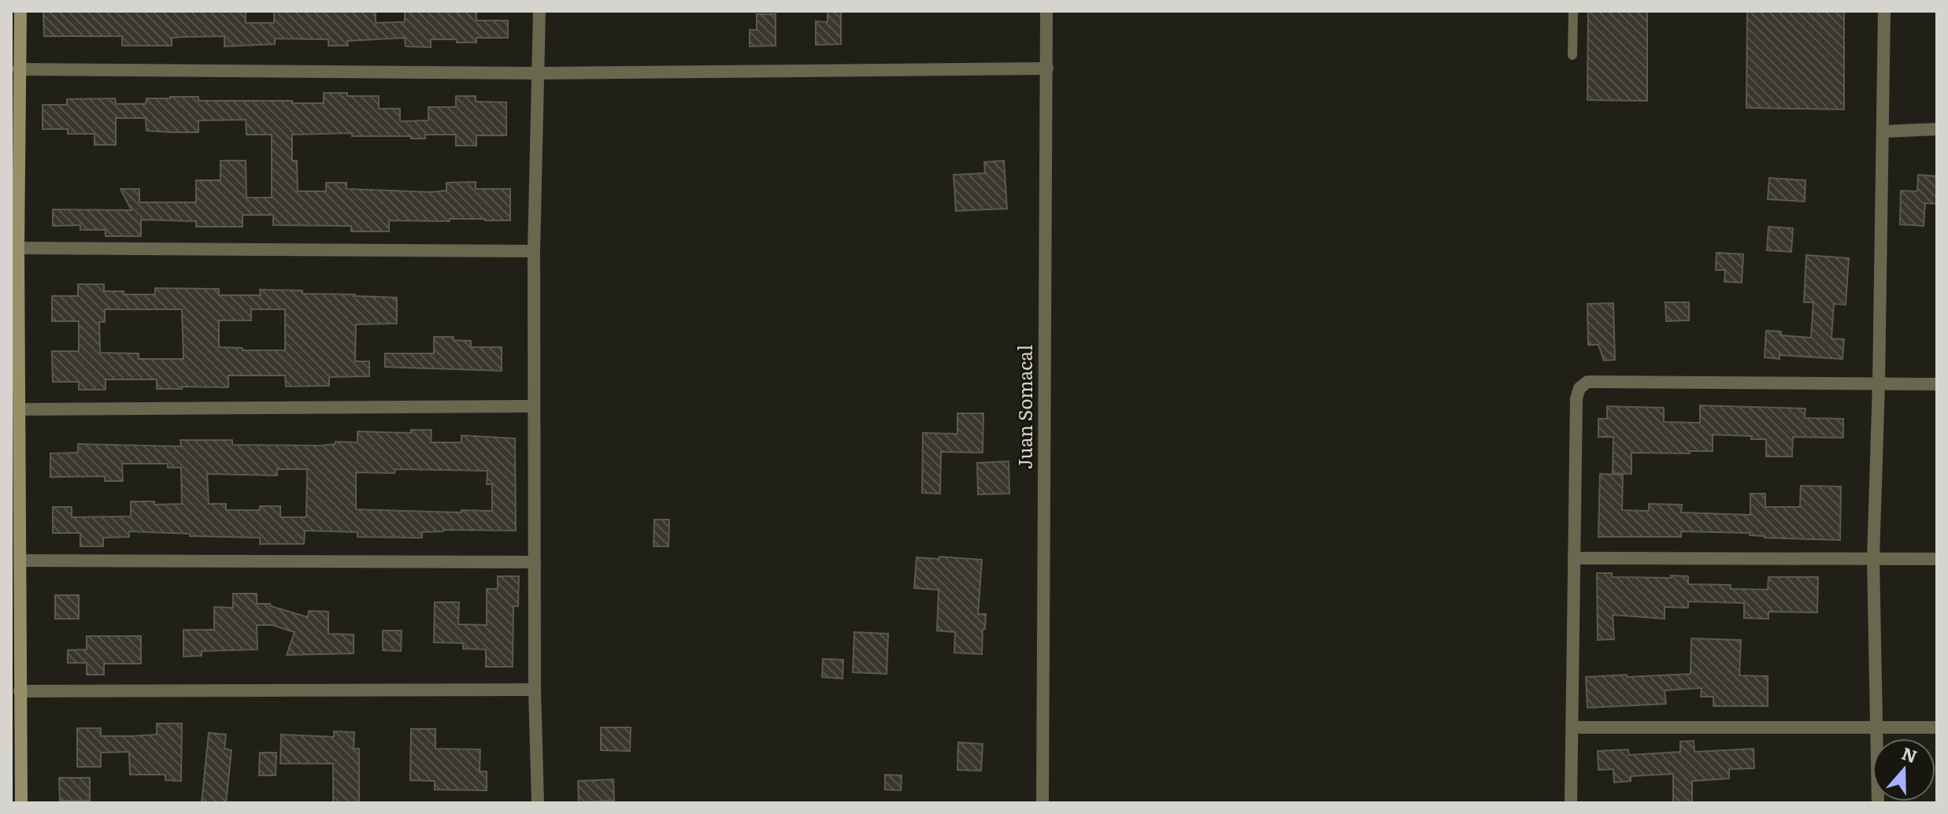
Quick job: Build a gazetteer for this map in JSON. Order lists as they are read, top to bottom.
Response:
{
  "streets": {
    "street": ["Juan Somacal"]
  },
  "north": "top"
}
